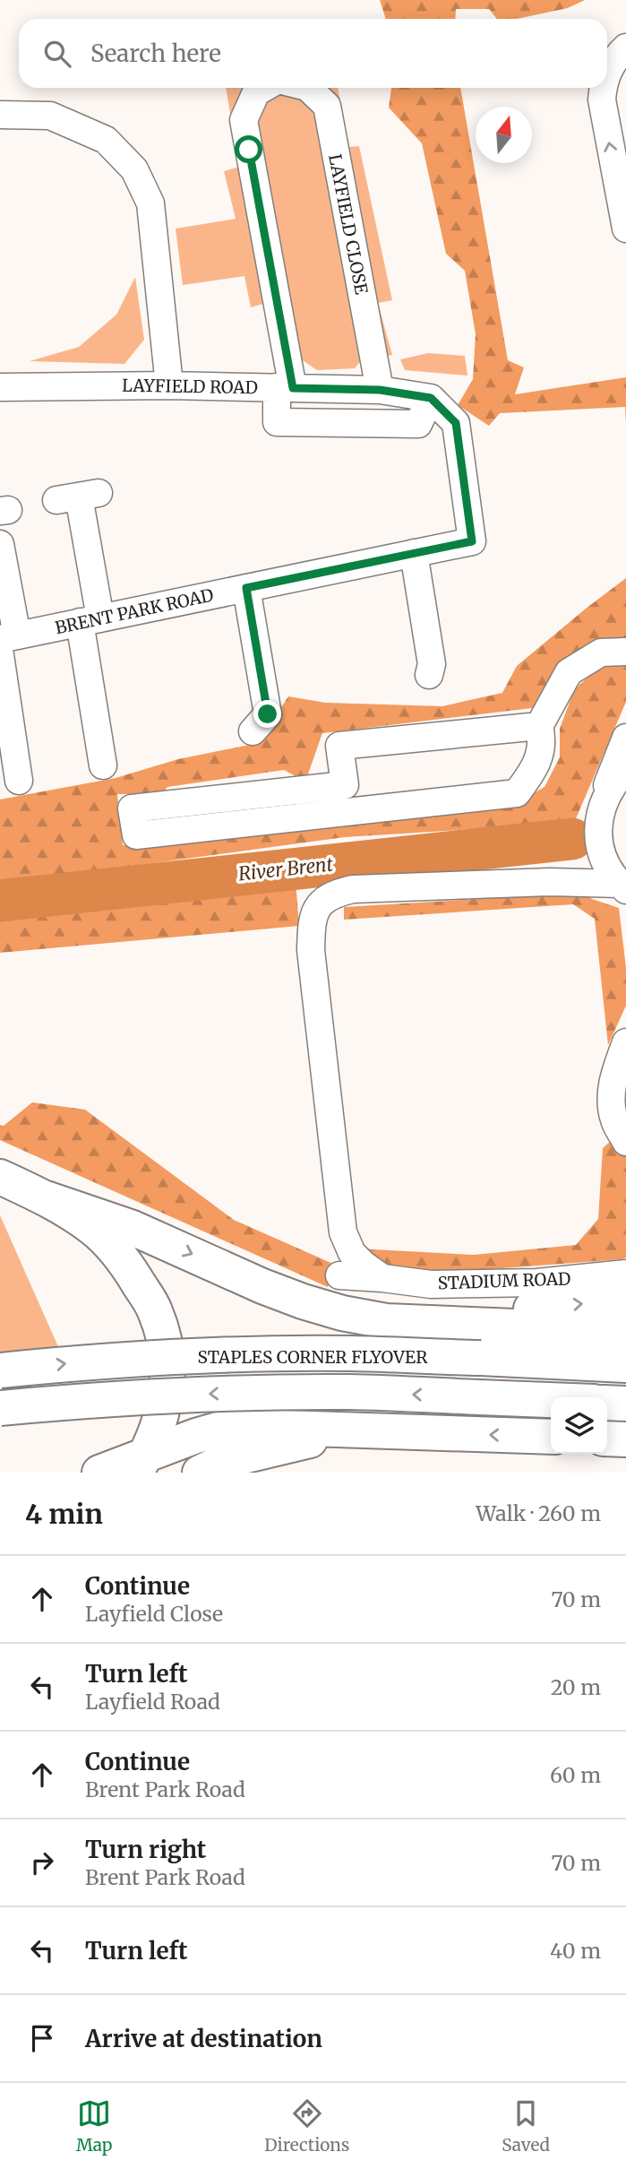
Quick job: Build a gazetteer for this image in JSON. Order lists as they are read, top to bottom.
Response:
{
  "streets": {
    "highway": ["STAPLES CORNER FLYOVER"],
    "street": [
      "LAYFIELD CLOSE",
      "LAYFIELD ROAD",
      "BRENT PARK ROAD",
      "STADIUM ROAD"
    ]
  },
  "crossings": [
    ["LAYFIELD CLOSE", "LAYFIELD ROAD"]
  ],
  "water": ["River Brent"],
  "north": "top",
  "page": {
    "search": "Search here",
    "heading": ["4 min", "Walk · 260 m"],
    "list": [
      ["Continue", "Layfield Close", "70 m"],
      ["Turn left", "Layfield Road", "20 m"],
      ["Continue", "Brent Park Road", "60 m"],
      ["Turn right", "Brent Park Road", "70 m"],
      ["Turn left", "40 m"],
      "Arrive at destination"
    ],
    "nav": ["Map", "Directions", "Saved"]
  }
}
